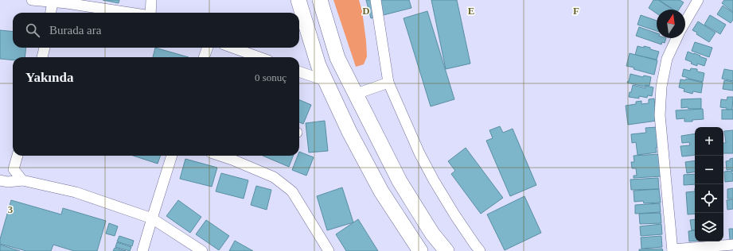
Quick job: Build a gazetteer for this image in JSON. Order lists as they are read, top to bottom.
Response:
{
  "north": "top",
  "page": {
    "search": "Burada ara",
    "heading": ["Yakında", "0 sonuç"],
    "map_buttons": ["+", "−"]
  },
  "grid": {
    "columns": ["D", "E", "F"],
    "rows": ["3"]
  }
}
